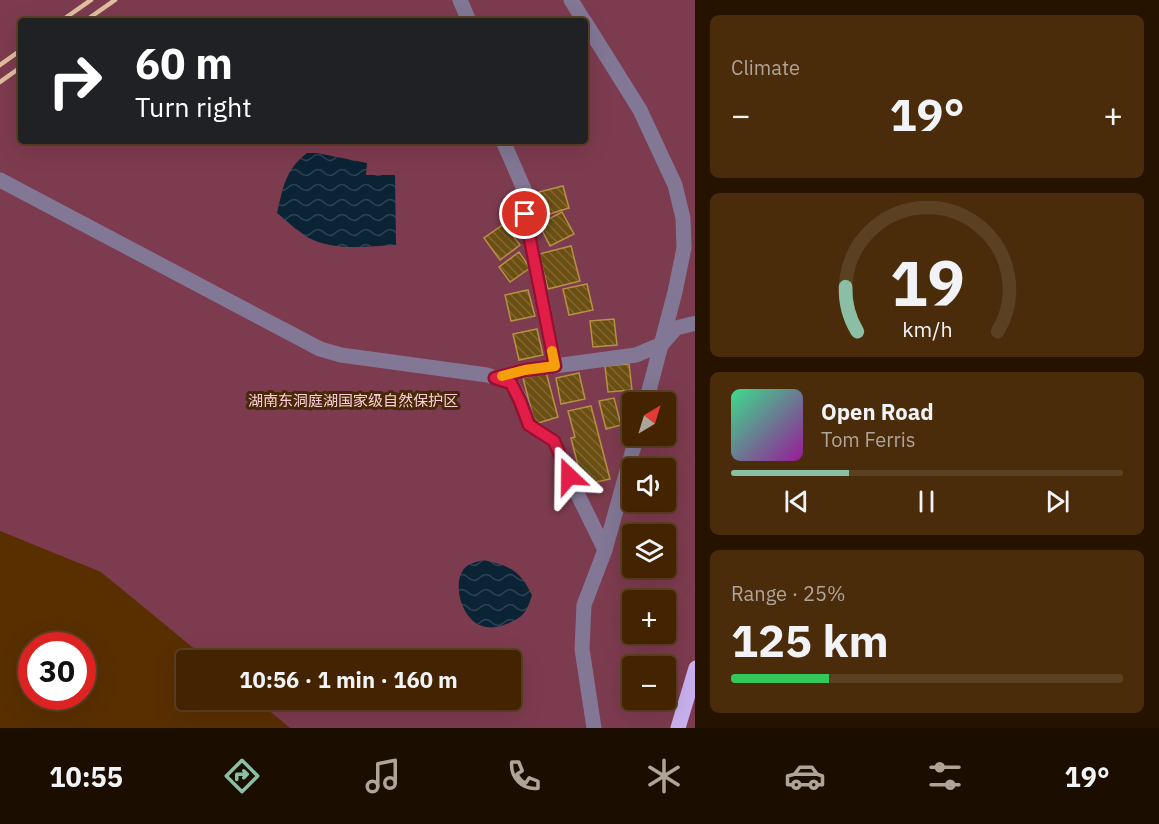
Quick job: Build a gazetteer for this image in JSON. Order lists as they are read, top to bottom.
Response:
{
  "parks": ["湖南东洞庭湖国家级自然保护区"],
  "north": "top right",
  "page": {
    "tile": [
      "Climate",
      ["Range · 25%", "125 km"]
    ],
    "turn": ["60 m", "Turn right"],
    "heat": ["−", "19°", "+"],
    "song": ["Open Road", "Tom Ferris"],
    "map_buttons": ["+", "−"],
    "limit": "30",
    "trip": "10:56 · 1 min · 160 m",
    "tabs": ["10:55", "19°"],
    "gauge": ["19", "km/h"]
  }
}
